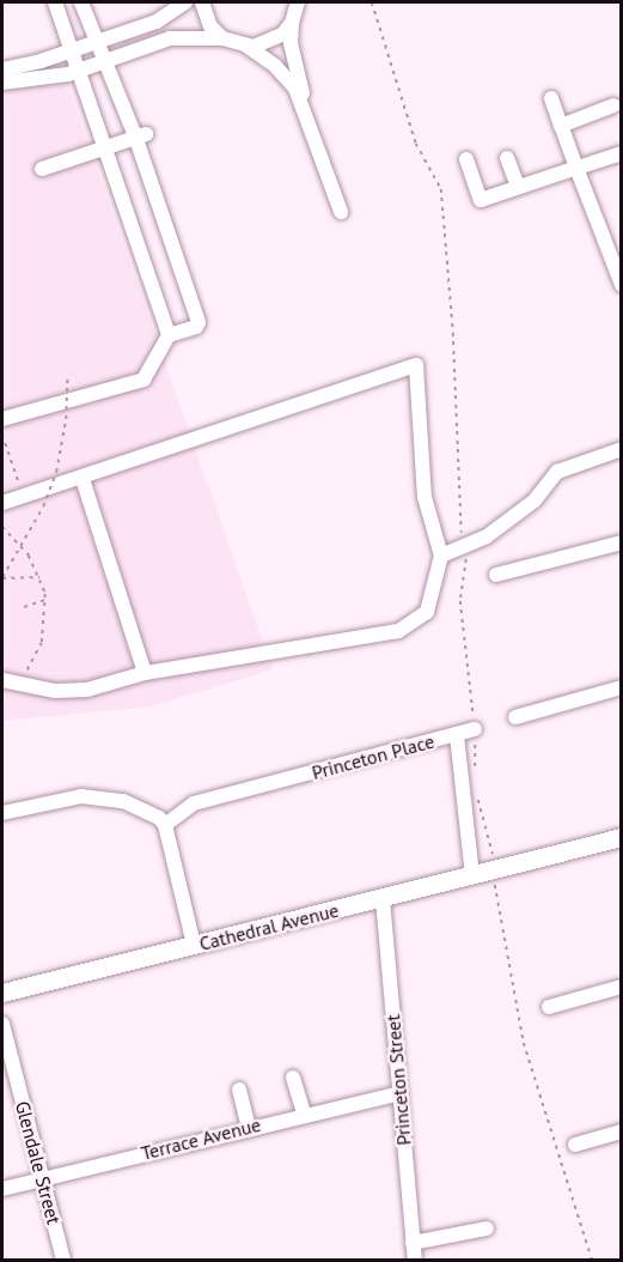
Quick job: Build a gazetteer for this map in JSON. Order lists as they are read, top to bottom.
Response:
{
  "streets": {
    "main road": ["Cathedral Avenue"],
    "street": [
      "Princeton Place",
      "Princeton Street",
      "Terrace Avenue",
      "Glendale Street"
    ]
  },
  "crossings": [
    ["Princeton Place", "Cathedral Avenue"],
    ["Cathedral Avenue", "Princeton Street"],
    ["Princeton Street", "Terrace Avenue"],
    ["Terrace Avenue", "Glendale Street"]
  ]
}
